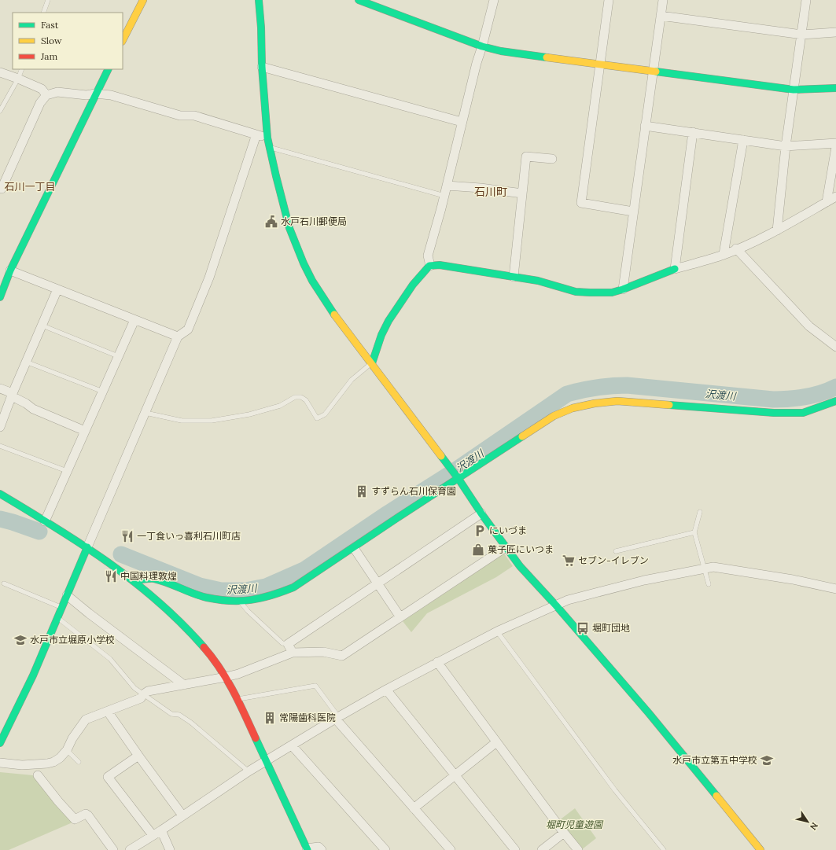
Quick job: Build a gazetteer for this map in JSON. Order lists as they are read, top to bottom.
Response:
{
  "districts": ["石川一丁目", "石川町"],
  "water": ["沢渡川"],
  "parks": ["堀町児童遊園"],
  "places": {
    "public building": ["水戸石川郵便局"],
    "building": ["すずらん石川保育園", "常陽歯科医院"],
    "parking": ["にいづま"],
    "restaurant": ["一丁食いっ喜利石川町店", "中国料理敦煌"],
    "shop": ["菓子匠にいつま"],
    "supermarket": ["セブン-イレブン"],
    "bus stop": ["堀町団地"],
    "school or university": ["水戸市立堀原小学校", "水戸市立第五中学校"]
  },
  "legend": ["Fast", "Slow", "Jam"],
  "north": "bottom right"
}
